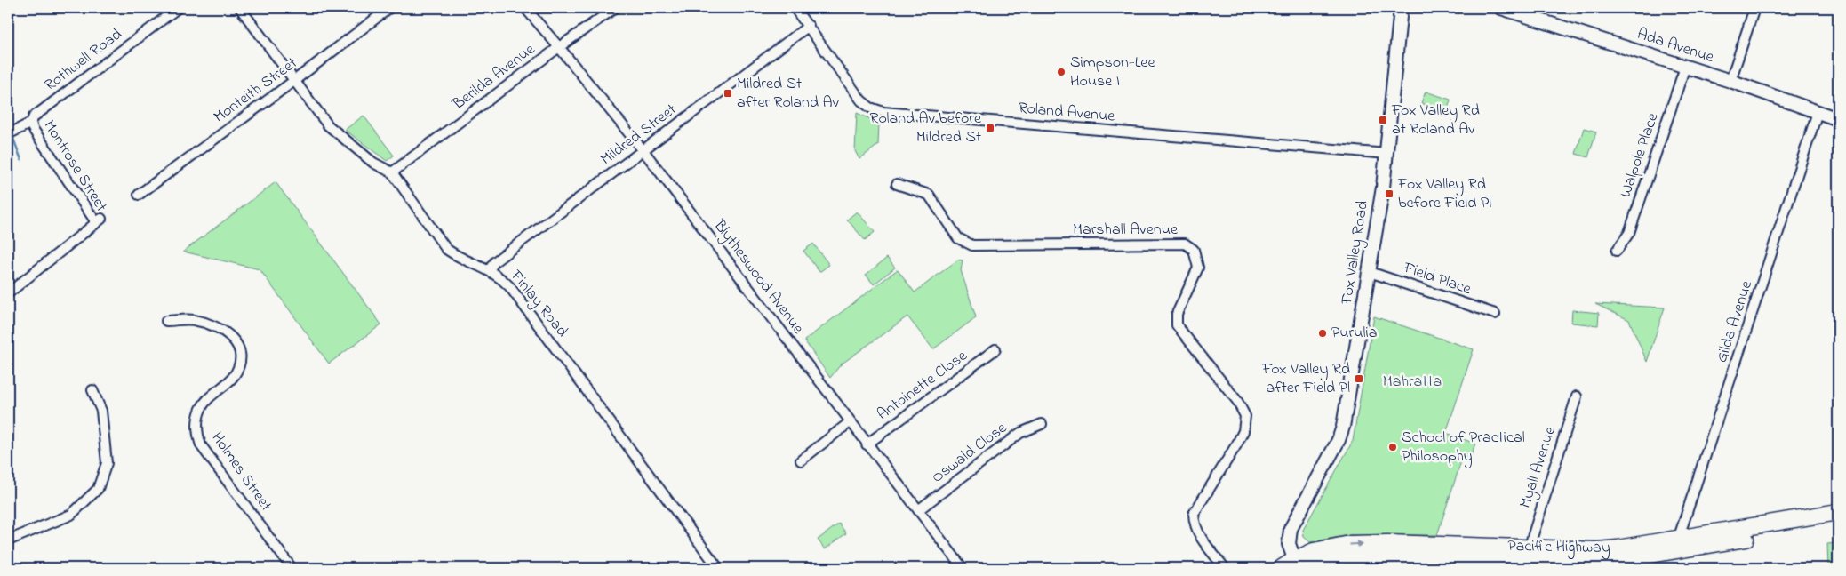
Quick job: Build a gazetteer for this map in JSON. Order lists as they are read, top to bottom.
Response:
{
  "streets": {
    "highway": ["Pacific Highway"],
    "main road": ["Ada Avenue", "Fox Valley Road"],
    "street": [
      "Rothwell Road",
      "Berilda Avenue",
      "Monteith Street",
      "Roland Avenue",
      "Mildred Street",
      "Walpole Place",
      "Montrose Street",
      "Marshall Avenue",
      "Blytheswood Avenue",
      "Field Place",
      "Finlay Road",
      "Gilda Avenue",
      "Antoinette Close",
      "Oswald Close",
      "Myall Avenue",
      "Holmes Street"
    ]
  },
  "crossings": [
    ["Ada Avenue", "Walpole Place"],
    ["Ada Avenue", "Gilda Avenue"],
    ["Rothwell Road", "Montrose Street"],
    ["Berilda Avenue", "Blytheswood Avenue"],
    ["Berilda Avenue", "Finlay Road"],
    ["Monteith Street", "Finlay Road"],
    ["Roland Avenue", "Mildred Street"],
    ["Roland Avenue", "Fox Valley Road"],
    ["Mildred Street", "Blytheswood Avenue"],
    ["Mildred Street", "Finlay Road"],
    ["Fox Valley Road", "Field Place"],
    ["Fox Valley Road", "Pacific Highway"],
    ["Blytheswood Avenue", "Antoinette Close"],
    ["Blytheswood Avenue", "Oswald Close"],
    ["Gilda Avenue", "Pacific Highway"],
    ["Myall Avenue", "Pacific Highway"]
  ],
  "parks": ["Mahratta"],
  "places": {
    "other": ["Simpson-Lee House I", "Purulia", "School of Practical Philosophy"],
    "transit": [
      "Mildred St after Roland Av",
      "Fox Valley Rd at Roland Av",
      "Roland Av before Mildred St",
      "Fox Valley Rd before Field Pl",
      "Fox Valley Rd after Field Pl"
    ]
  }
}
